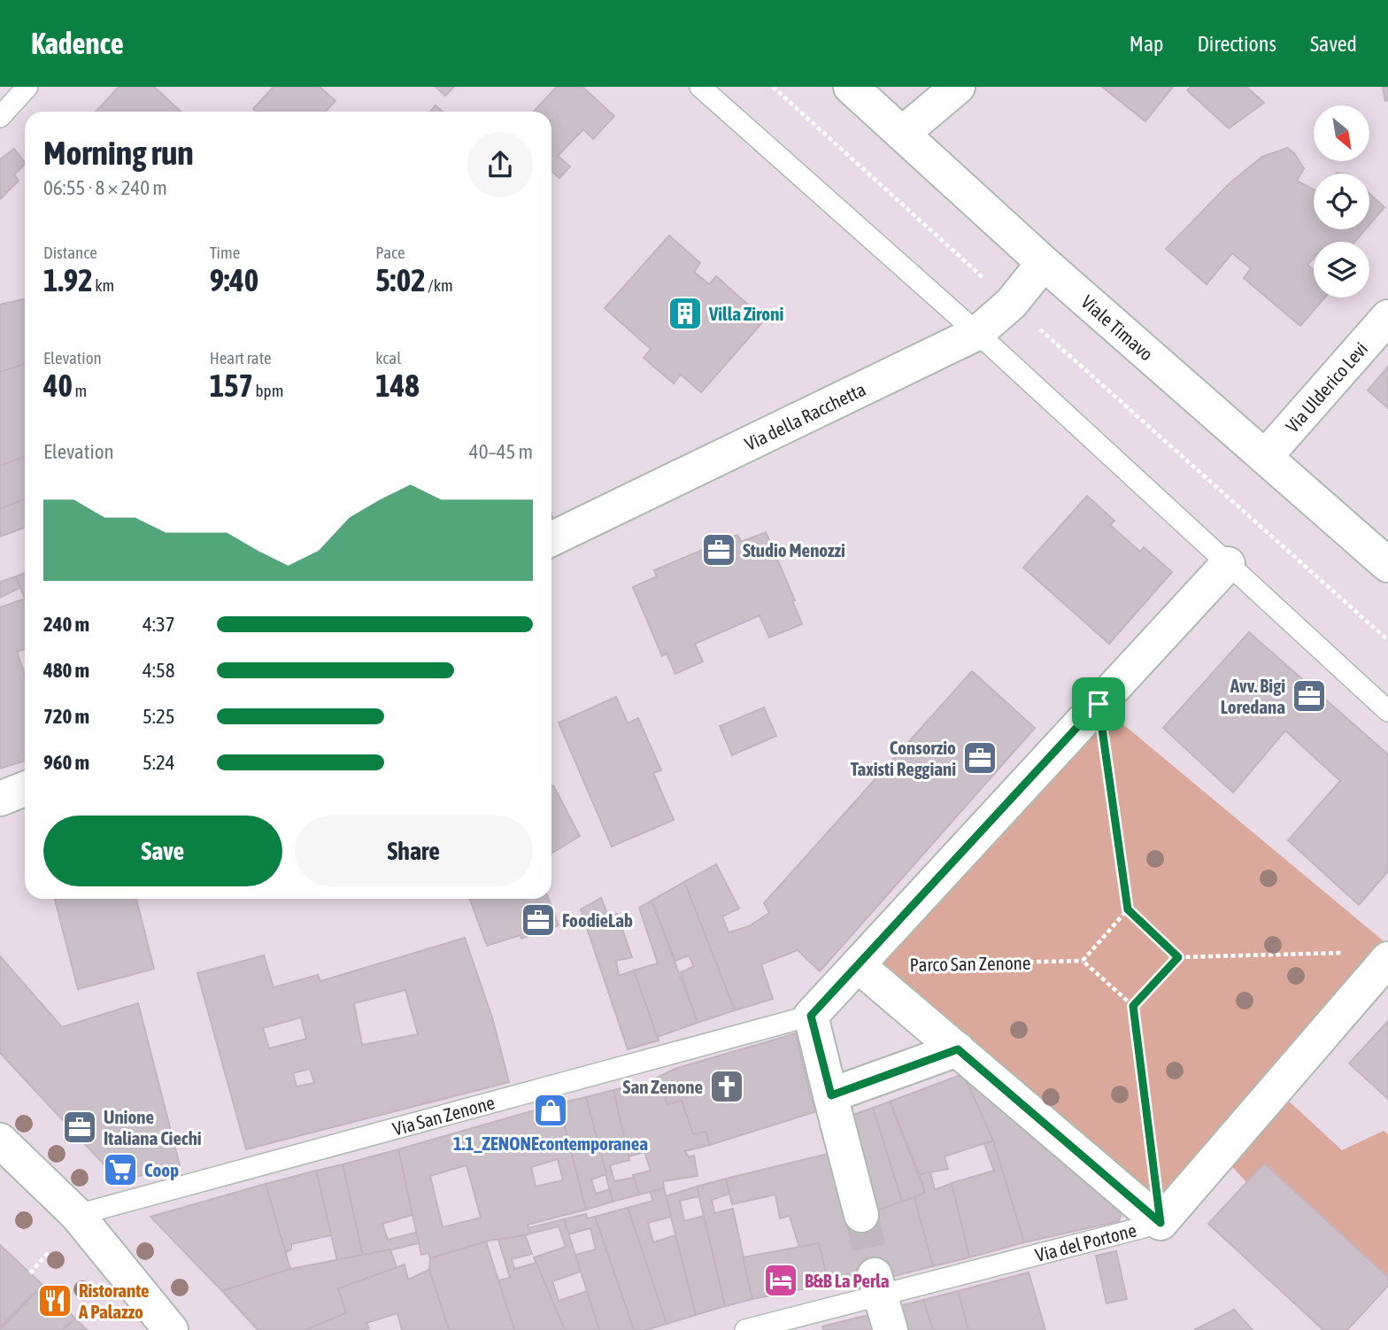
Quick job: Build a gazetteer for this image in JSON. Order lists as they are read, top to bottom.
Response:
{
  "streets": {
    "street": [
      "Viale Timavo",
      "Via Ulderico Levi",
      "Via della Racchetta",
      "Via del Portone"
    ],
    "lane": ["Via San Zenone"],
    "path": ["Parco San Zenone"]
  },
  "crossings": [
    ["Viale Timavo", "Via Ulderico Levi"],
    ["Viale Timavo", "Via della Racchetta"]
  ],
  "places": {
    "building": ["Villa Zironi"],
    "office": [
      "Studio Menozzi",
      "Avv. Bigi Loredana",
      "Consorzio Taxisti Reggiani",
      "FoodieLab",
      "Unione Italiana Ciechi"
    ],
    "church": ["San Zenone"],
    "shop": ["1.1_ZENONEcontemporanea"],
    "supermarket": ["Coop"],
    "hotel": ["B&B La Perla"],
    "restaurant": ["Ristorante A Palazzo"]
  },
  "north": "bottom right",
  "page": {
    "header": "Kadence",
    "nav": ["Map", "Directions", "Saved"],
    "heading": ["Morning run", "06:55 · 8 × 240 m"],
    "stats": [
      ["Distance", "1.92 km"],
      ["Time", "9:40"],
      ["Pace", "5:02 /km"],
      ["Elevation", "40 m"],
      ["Heart rate", "157 bpm"],
      ["kcal", "148"]
    ],
    "chart": ["Elevation", "40–45 m"],
    "list": [
      {
        "name": "240 m",
        "note": "4:37"
      },
      {
        "name": "480 m",
        "note": "4:58"
      },
      {
        "name": "720 m",
        "note": "5:25"
      },
      {
        "name": "960 m",
        "note": "5:24"
      }
    ],
    "buttons": ["Save", "Share"]
  }
}
